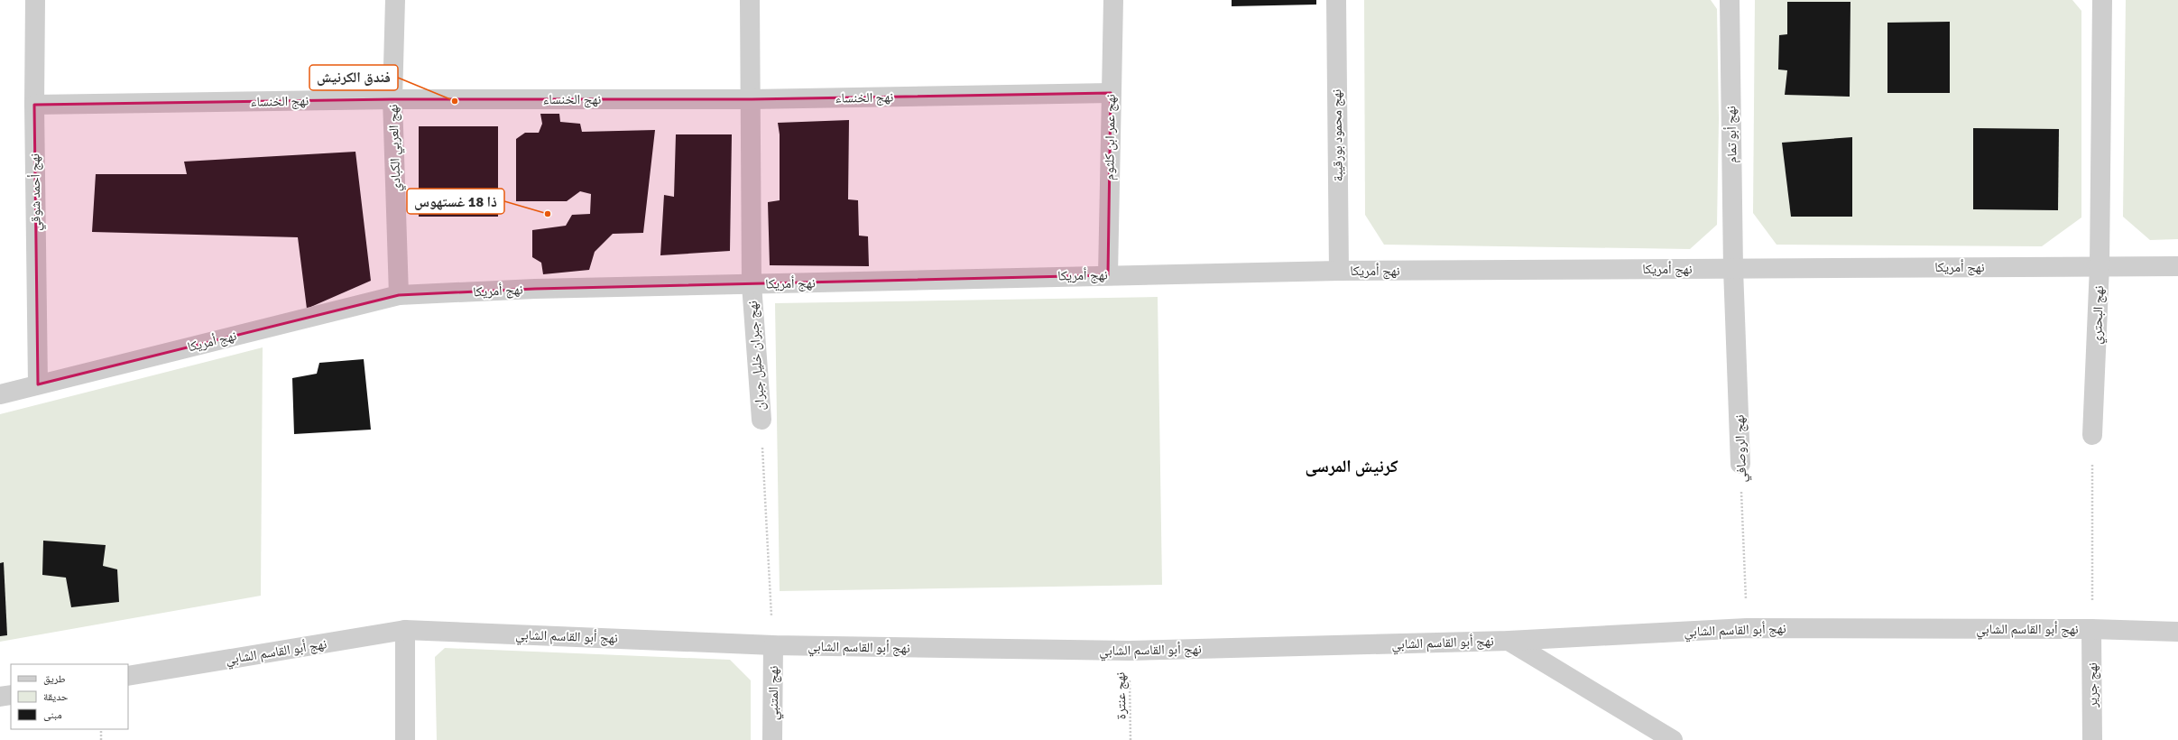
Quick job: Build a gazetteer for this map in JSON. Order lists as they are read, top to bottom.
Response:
{
  "streets": {
    "street": [
      "نهج الخنساء",
      "نهج أبو تمام",
      "نهج محمود بورقيبة",
      "نهج عمر ابن كلثوم",
      "نهج العربي الكبادي",
      "نهج أحمد شوقي",
      "نهج أمريكا",
      "نهج البحتري",
      "نهج جبران خليل جبران",
      "نهج الروصافي",
      "نهج أبو القاسم الشابي",
      "نهج جرير",
      "نهج المتنبي"
    ],
    "path": ["نهج عنترة"]
  },
  "crossings": [
    ["نهج الخنساء", "نهج عمر ابن كلثوم"],
    ["نهج الخنساء", "نهج العربي الكبادي"],
    ["نهج الخنساء", "نهج أحمد شوقي"],
    ["نهج الخنساء", "نهج جبران خليل جبران"],
    ["نهج أبو تمام", "نهج أمريكا"],
    ["نهج أبو تمام", "نهج الروصافي"],
    ["نهج محمود بورقيبة", "نهج أمريكا"],
    ["نهج عمر ابن كلثوم", "نهج أمريكا"],
    ["نهج العربي الكبادي", "نهج أمريكا"],
    ["نهج أحمد شوقي", "نهج أمريكا"],
    ["نهج أمريكا", "نهج البحتري"],
    ["نهج أمريكا", "نهج جبران خليل جبران"],
    ["نهج أمريكا", "نهج الروصافي"],
    ["نهج جبران خليل جبران", "نهج أبو القاسم الشابي"],
    ["نهج جبران خليل جبران", "نهج المتنبي"],
    ["نهج الروصافي", "نهج أبو القاسم الشابي"],
    ["نهج أبو القاسم الشابي", "نهج جرير"],
    ["نهج أبو القاسم الشابي", "نهج المتنبي"],
    ["نهج أبو القاسم الشابي", "نهج عنترة"]
  ],
  "districts": ["كرنيش المرسى"],
  "places": ["فندق الكرنيش", "ذا 18 غستهوس"],
  "legend": ["طريق", "حديقة", "مبنى"]
}
